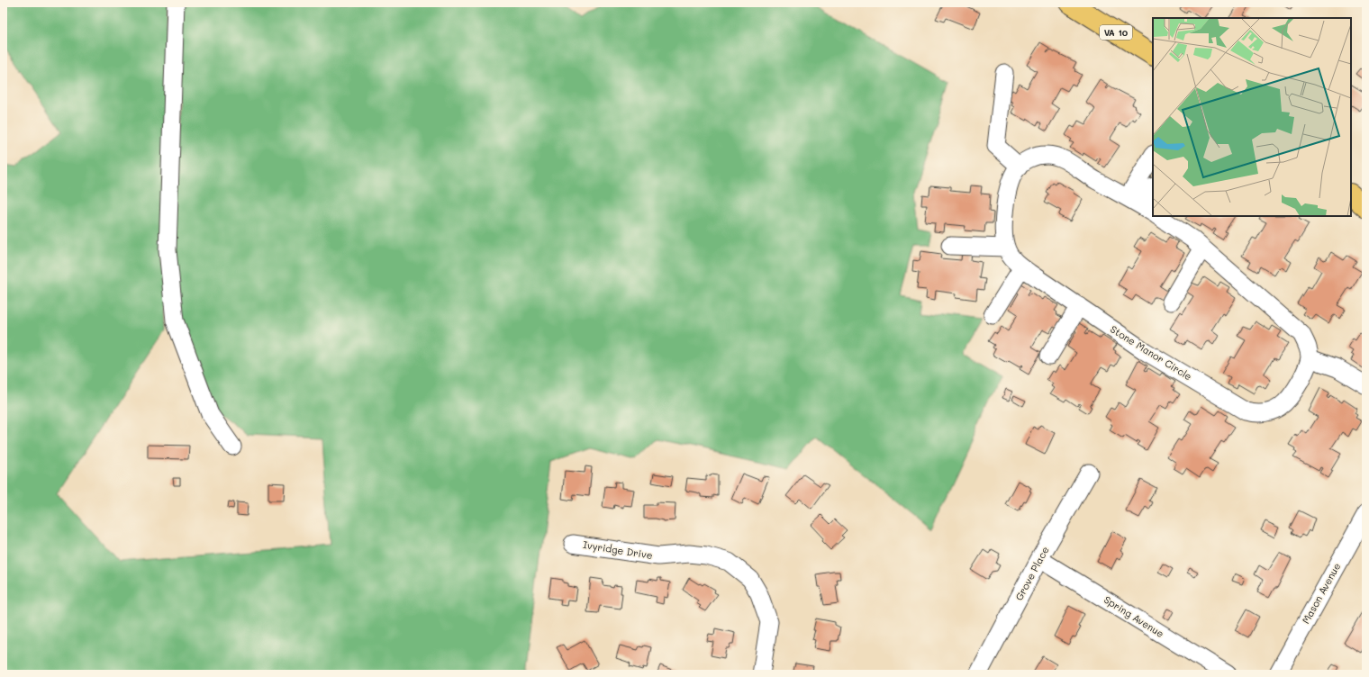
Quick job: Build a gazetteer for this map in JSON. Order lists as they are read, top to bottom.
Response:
{
  "streets": {
    "main road": ["VA 10"],
    "street": [
      "Stone Manor Circle",
      "Ivyridge Drive",
      "Grove Place",
      "Mason Avenue",
      "Spring Avenue"
    ]
  },
  "crossings": [
    ["Grove Place", "Spring Avenue"]
  ]
}
